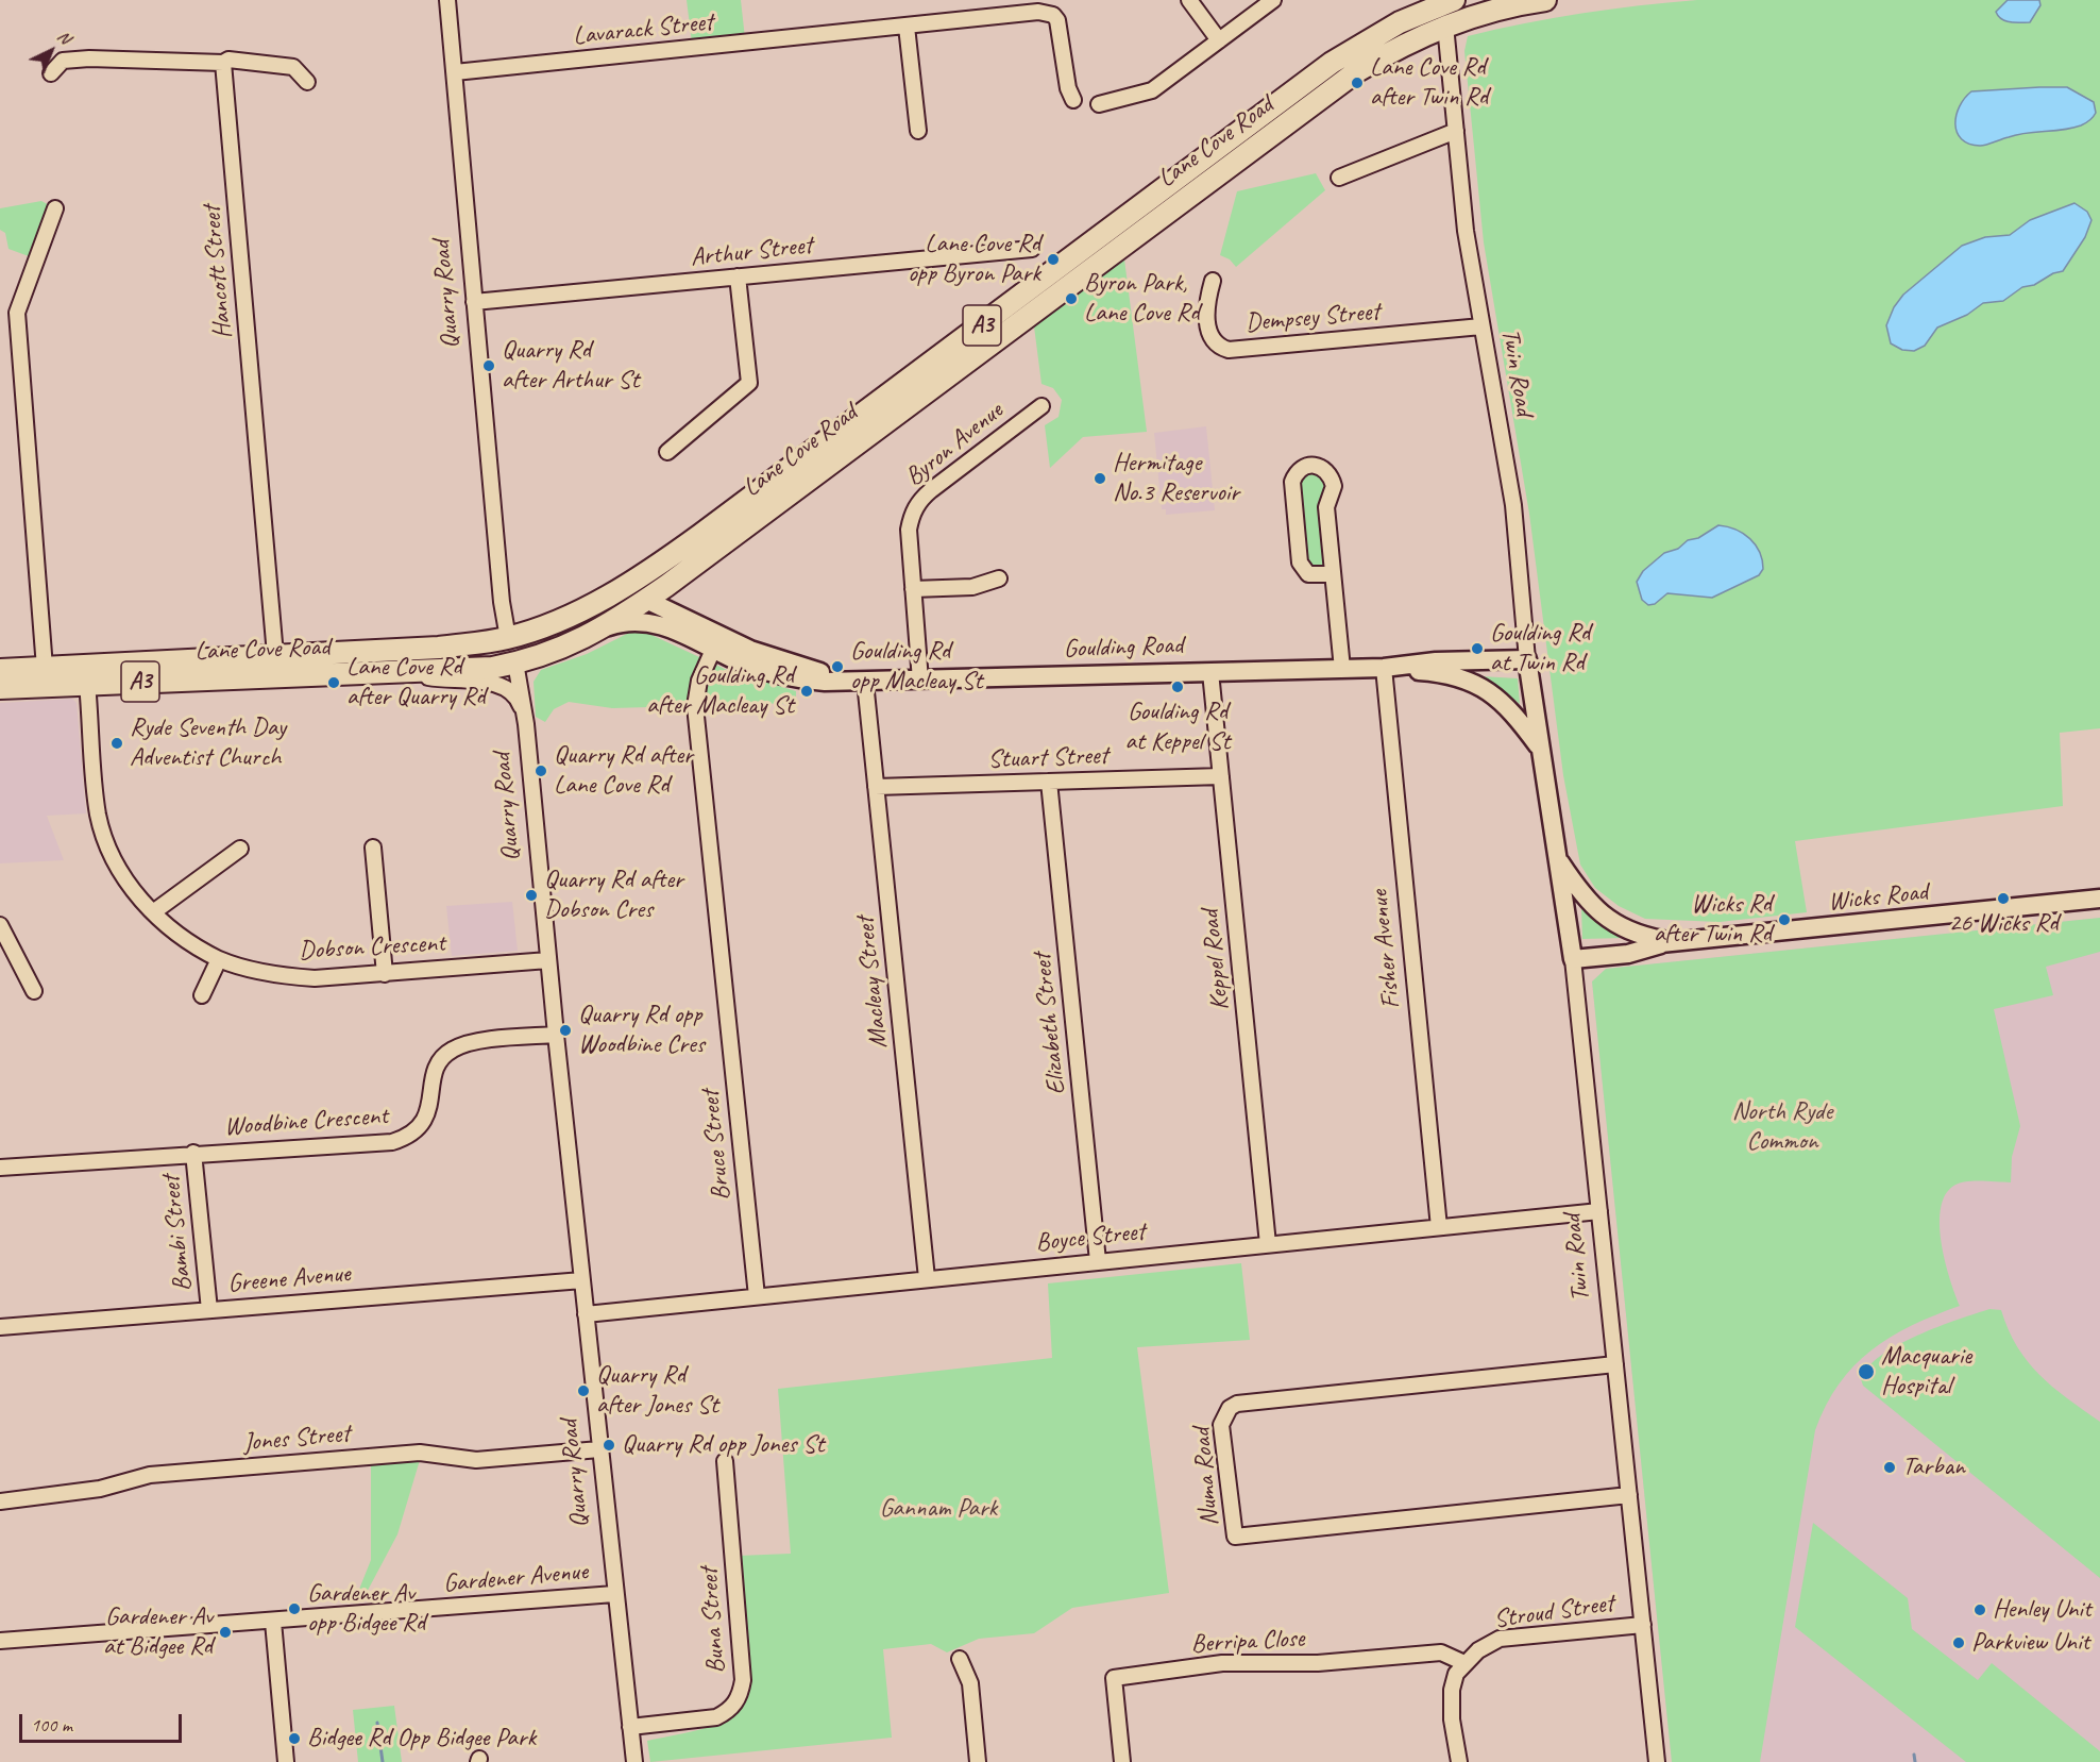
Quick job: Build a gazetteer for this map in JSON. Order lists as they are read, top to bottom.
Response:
{
  "streets": {
    "highway": [
      "Lane Cove Road",
      "Quarry Road",
      "A3",
      "Twin Road"
    ],
    "main road": ["Goulding Road", "Wicks Road"],
    "street": [
      "Lavarack Street",
      "Arthur Street",
      "Hancott Street",
      "Dempsey Street",
      "Byron Avenue",
      "Stuart Street",
      "Dobson Crescent",
      "Fisher Avenue",
      "Keppel Road",
      "Macleay Street",
      "Elizabeth Street",
      "Woodbine Crescent",
      "Bruce Street",
      "Bambi Street",
      "Boyce Street",
      "Greene Avenue",
      "Jones Street",
      "Numa Road",
      "Gardener Avenue",
      "Stroud Street",
      "Buna Street",
      "Berripa Close"
    ]
  },
  "crossings": [
    ["Lavarack Street", "Quarry Road"],
    ["Lane Cove Road", "Hancott Street"],
    ["Lane Cove Road", "Quarry Road"],
    ["Lane Cove Road", "Twin Road"],
    ["Lane Cove Road", "Goulding Road"],
    ["Lane Cove Road", "Dobson Crescent"],
    ["Arthur Street", "Quarry Road"],
    ["Quarry Road", "Dobson Crescent"],
    ["Quarry Road", "Woodbine Crescent"],
    ["Quarry Road", "Boyce Street"],
    ["Quarry Road", "Greene Avenue"],
    ["Quarry Road", "Jones Street"],
    ["Quarry Road", "Gardener Avenue"],
    ["Quarry Road", "Buna Street"],
    ["Dempsey Street", "Twin Road"],
    ["Twin Road", "Goulding Road"],
    ["Twin Road", "Wicks Road"],
    ["Twin Road", "Boyce Street"],
    ["Twin Road", "Numa Road"],
    ["Twin Road", "Stroud Street"],
    ["Byron Avenue", "Goulding Road"],
    ["Goulding Road", "Fisher Avenue"],
    ["Goulding Road", "Keppel Road"],
    ["Goulding Road", "Macleay Street"],
    ["Goulding Road", "Bruce Street"],
    ["Stuart Street", "Keppel Road"],
    ["Stuart Street", "Macleay Street"],
    ["Stuart Street", "Elizabeth Street"],
    ["Fisher Avenue", "Boyce Street"],
    ["Keppel Road", "Boyce Street"],
    ["Macleay Street", "Boyce Street"],
    ["Elizabeth Street", "Boyce Street"],
    ["Woodbine Crescent", "Bambi Street"],
    ["Bruce Street", "Boyce Street"],
    ["Bambi Street", "Greene Avenue"],
    ["Stroud Street", "Berripa Close"]
  ],
  "parks": ["North Ryde Common", "Gannam Park"],
  "places": [
    "Lane Cove Rd after Twin Rd",
    "Lane Cove Rd opp Byron Park",
    "Byron Park, Lane Cove Rd",
    "Quarry Rd after Arthur St",
    "Hermitage No.3 Reservoir",
    "Goulding Rd at Twin Rd",
    "Goulding Rd opp Macleay St",
    "Lane Cove Rd after Quarry Rd",
    "Goulding Rd at Keppel St",
    "Goulding Rd after Macleay St",
    "Ryde Seventh Day Adventist Church",
    "Quarry Rd after Lane Cove Rd",
    "Quarry Rd after Dobson Cres",
    "26 Wicks Rd",
    "Wicks Rd after Twin Rd",
    "Quarry Rd opp Woodbine Cres",
    "Macquarie Hospital",
    "Quarry Rd after Jones St",
    "Quarry Rd opp Jones St",
    "Tarban",
    "Gardener Av opp Bidgee Rd",
    "Henley Unit",
    "Gardener Av at Bidgee Rd",
    "Parkview Unit",
    "Bidgee Rd Opp Bidgee Park"
  ],
  "scale_bar": "100 m",
  "north": "top right"
}
